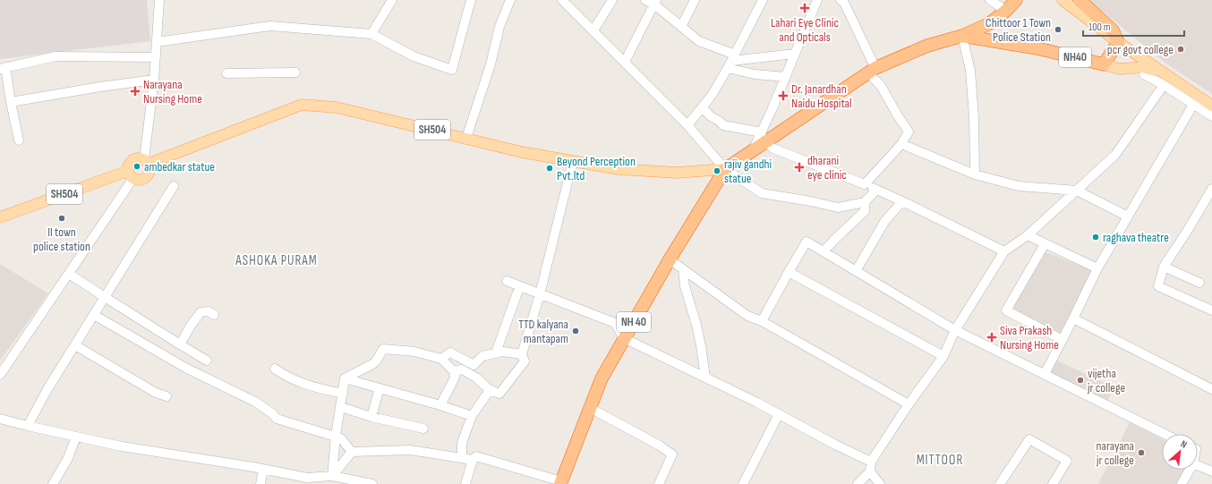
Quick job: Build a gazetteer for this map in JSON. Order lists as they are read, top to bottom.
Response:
{
  "streets": {
    "highway": ["NH40", "NH 40"],
    "main road": ["SH504"]
  },
  "crossings": [
    ["NH40", "SH504"],
    ["NH40", "NH 40"],
    ["SH504", "NH 40"]
  ],
  "districts": ["ASHOKA PURAM", "MITTOOR"],
  "places": {
    "health": [
      "Lahari Eye Clinic and Opticals",
      "Narayana Nursing Home",
      "Dr. Janardhan Naidu Hospital",
      "dharani eye clinic",
      "Siva Prakash Nursing Home"
    ],
    "other": [
      "Chittoor 1 Town Police Station",
      "pcr govt college",
      "ambedkar statue",
      "Beyond Perception Pvt.ltd",
      "rajiv gandhi statue",
      "II town police station",
      "raghava theatre",
      "TTD kalyana mantapam",
      "vijetha jr college",
      "narayana jr college"
    ]
  },
  "scale_bar": "100 m",
  "north": "top right"
}
